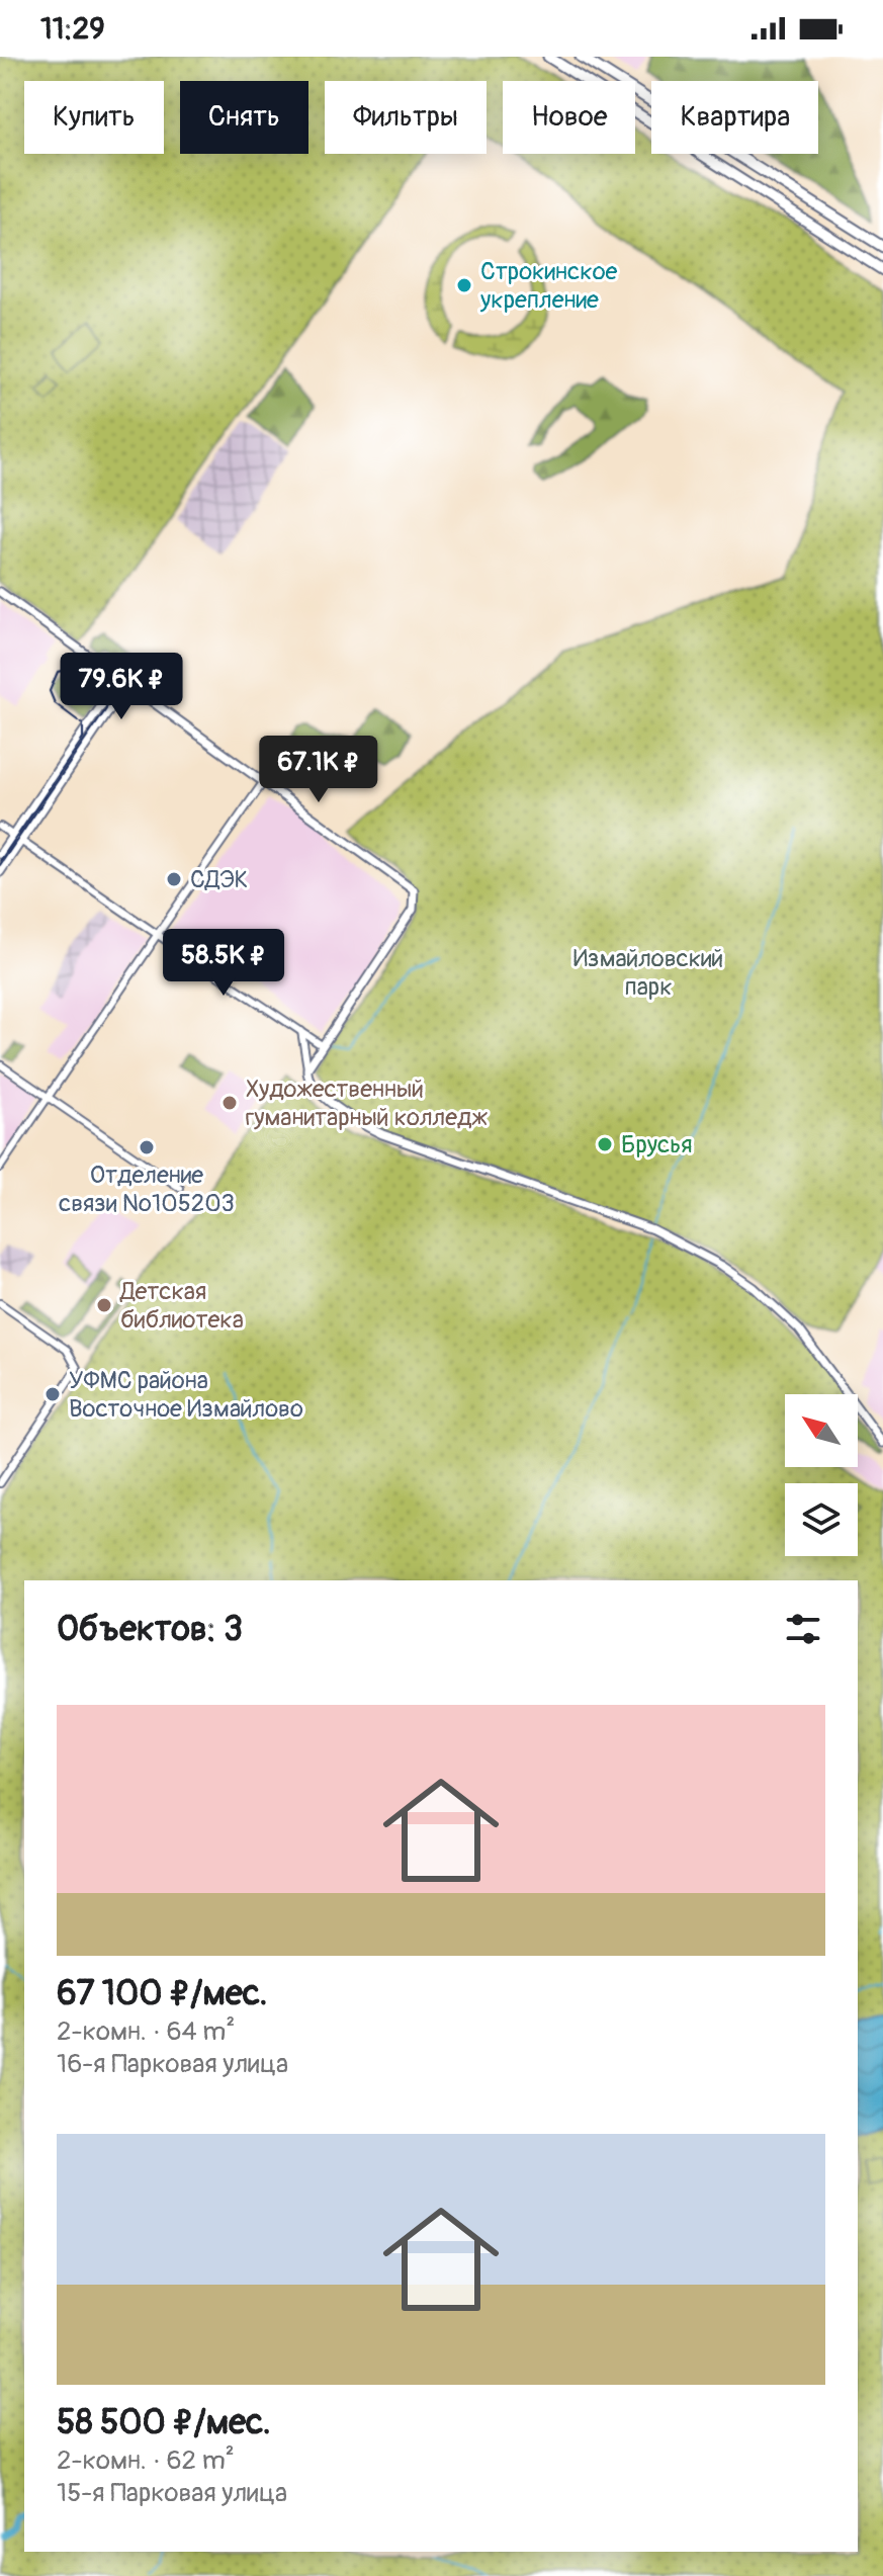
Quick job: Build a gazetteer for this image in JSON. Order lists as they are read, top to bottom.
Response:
{
  "parks": ["Измайловский парк"],
  "places": [
    "Строкинское укрепление",
    "СДЭК",
    "Художественный гуманитарный колледж",
    "Брусья",
    "Отделение связи №105203",
    "Детская библиотека",
    "УФМС района Восточное Измайлово"
  ],
  "north": "top left",
  "page": {
    "status": "11:29",
    "chip": [
      "Купить",
      "Снять",
      "Фильтры",
      "Новое",
      "Квартира"
    ],
    "price": ["79.6K ₽", "67.1K ₽", "58.5K ₽"],
    "heading": "Объектов: 3",
    "list": [
      {
        "name": "67 100 ₽/мес.",
        "note": "2-комн. · 64 m² · 16-я Парковая улица"
      },
      {
        "name": "58 500 ₽/мес.",
        "note": "2-комн. · 62 m² · 15-я Парковая улица"
      }
    ]
  }
}
